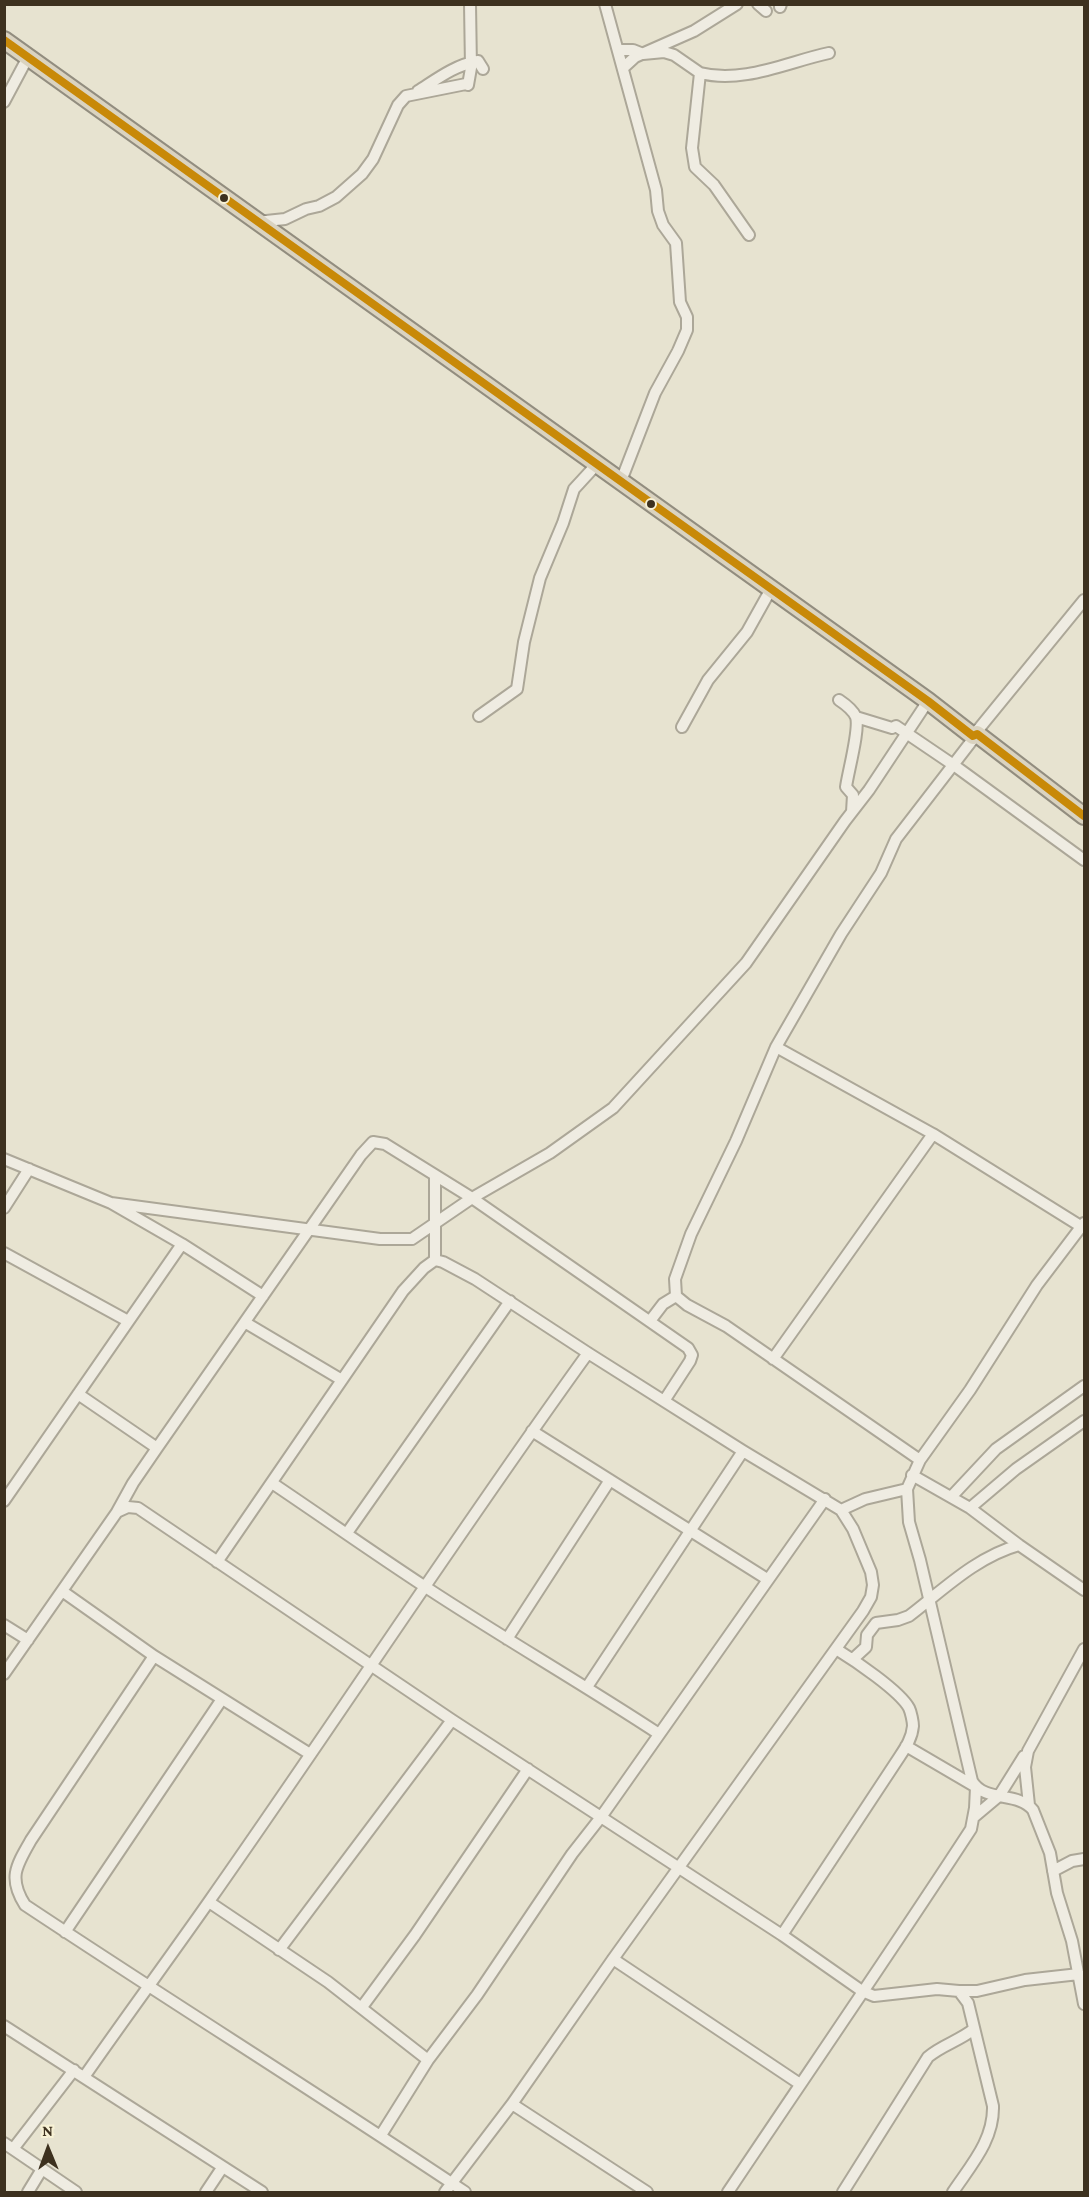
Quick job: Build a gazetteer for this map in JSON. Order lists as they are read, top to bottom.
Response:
{
  "north": "top"
}
